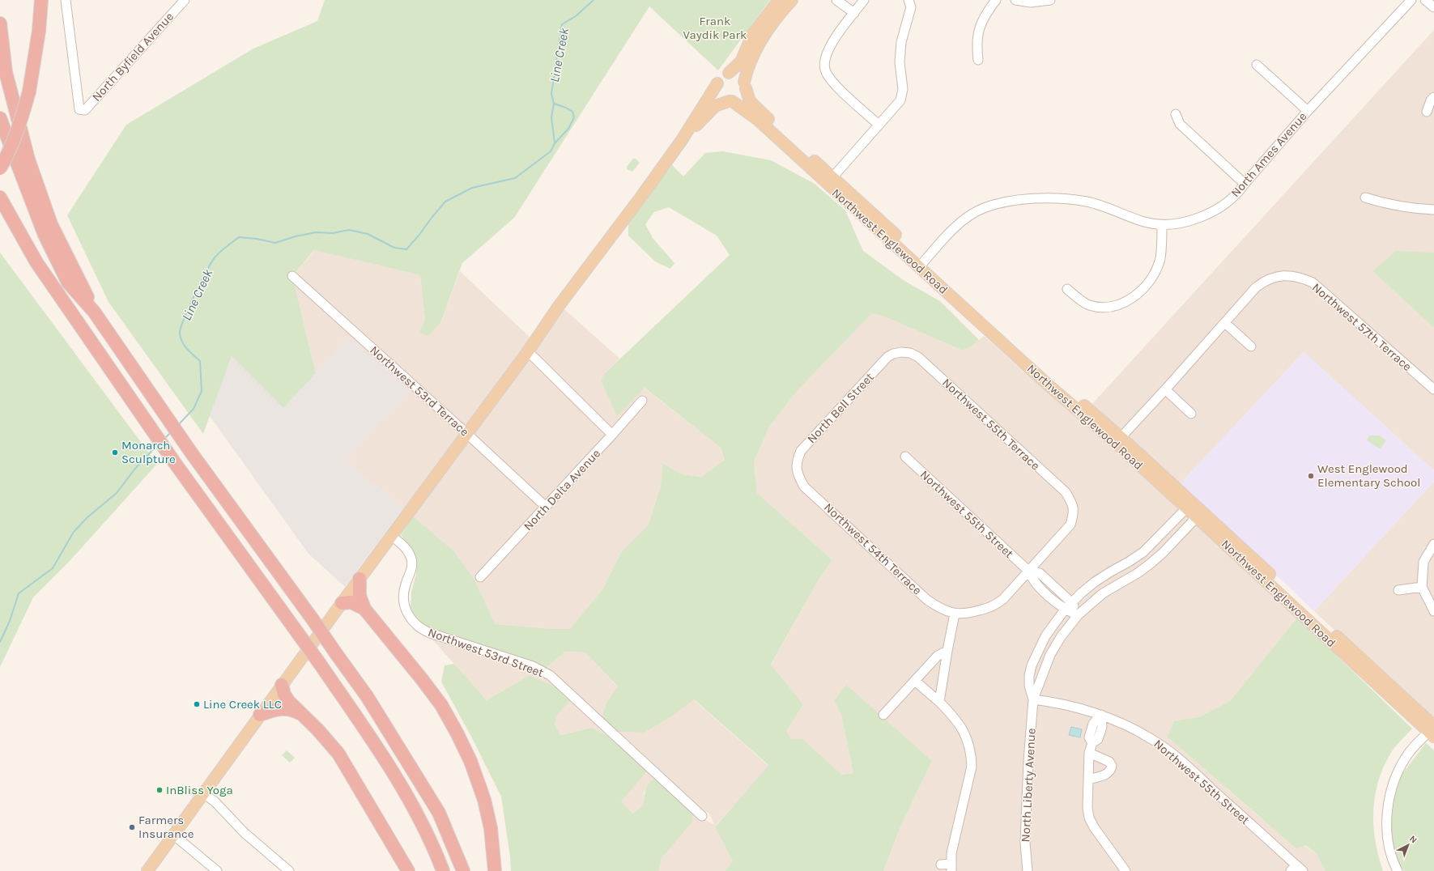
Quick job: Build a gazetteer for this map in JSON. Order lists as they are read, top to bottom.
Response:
{
  "streets": {
    "main road": ["Northwest Englewood Road"],
    "street": [
      "North Byfield Avenue",
      "North Ames Avenue",
      "Northwest 57th Terrace",
      "Northwest 53rd Terrace",
      "North Bell Street",
      "Northwest 55th Terrace",
      "North Delta Avenue",
      "Northwest 55th Street",
      "Northwest 54th Terrace",
      "Northwest 53rd Street",
      "North Liberty Avenue"
    ]
  },
  "crossings": [
    ["North Ames Avenue", "Northwest Englewood Road"],
    ["Northwest Englewood Road", "North Liberty Avenue"],
    ["Northwest 53rd Terrace", "North Delta Avenue"],
    ["North Bell Street", "Northwest 55th Terrace"],
    ["North Bell Street", "Northwest 54th Terrace"],
    ["Northwest 55th Terrace", "Northwest 55th Street"],
    ["Northwest 55th Street", "North Liberty Avenue"]
  ],
  "water": ["Line Creek"],
  "parks": ["Frank Vaydik Park"],
  "places": [
    "Monarch Sculpture",
    "West Englewood Elementary School",
    "Line Creek LLC",
    "InBliss Yoga",
    "Farmers Insurance"
  ],
  "north": "top right"
}
